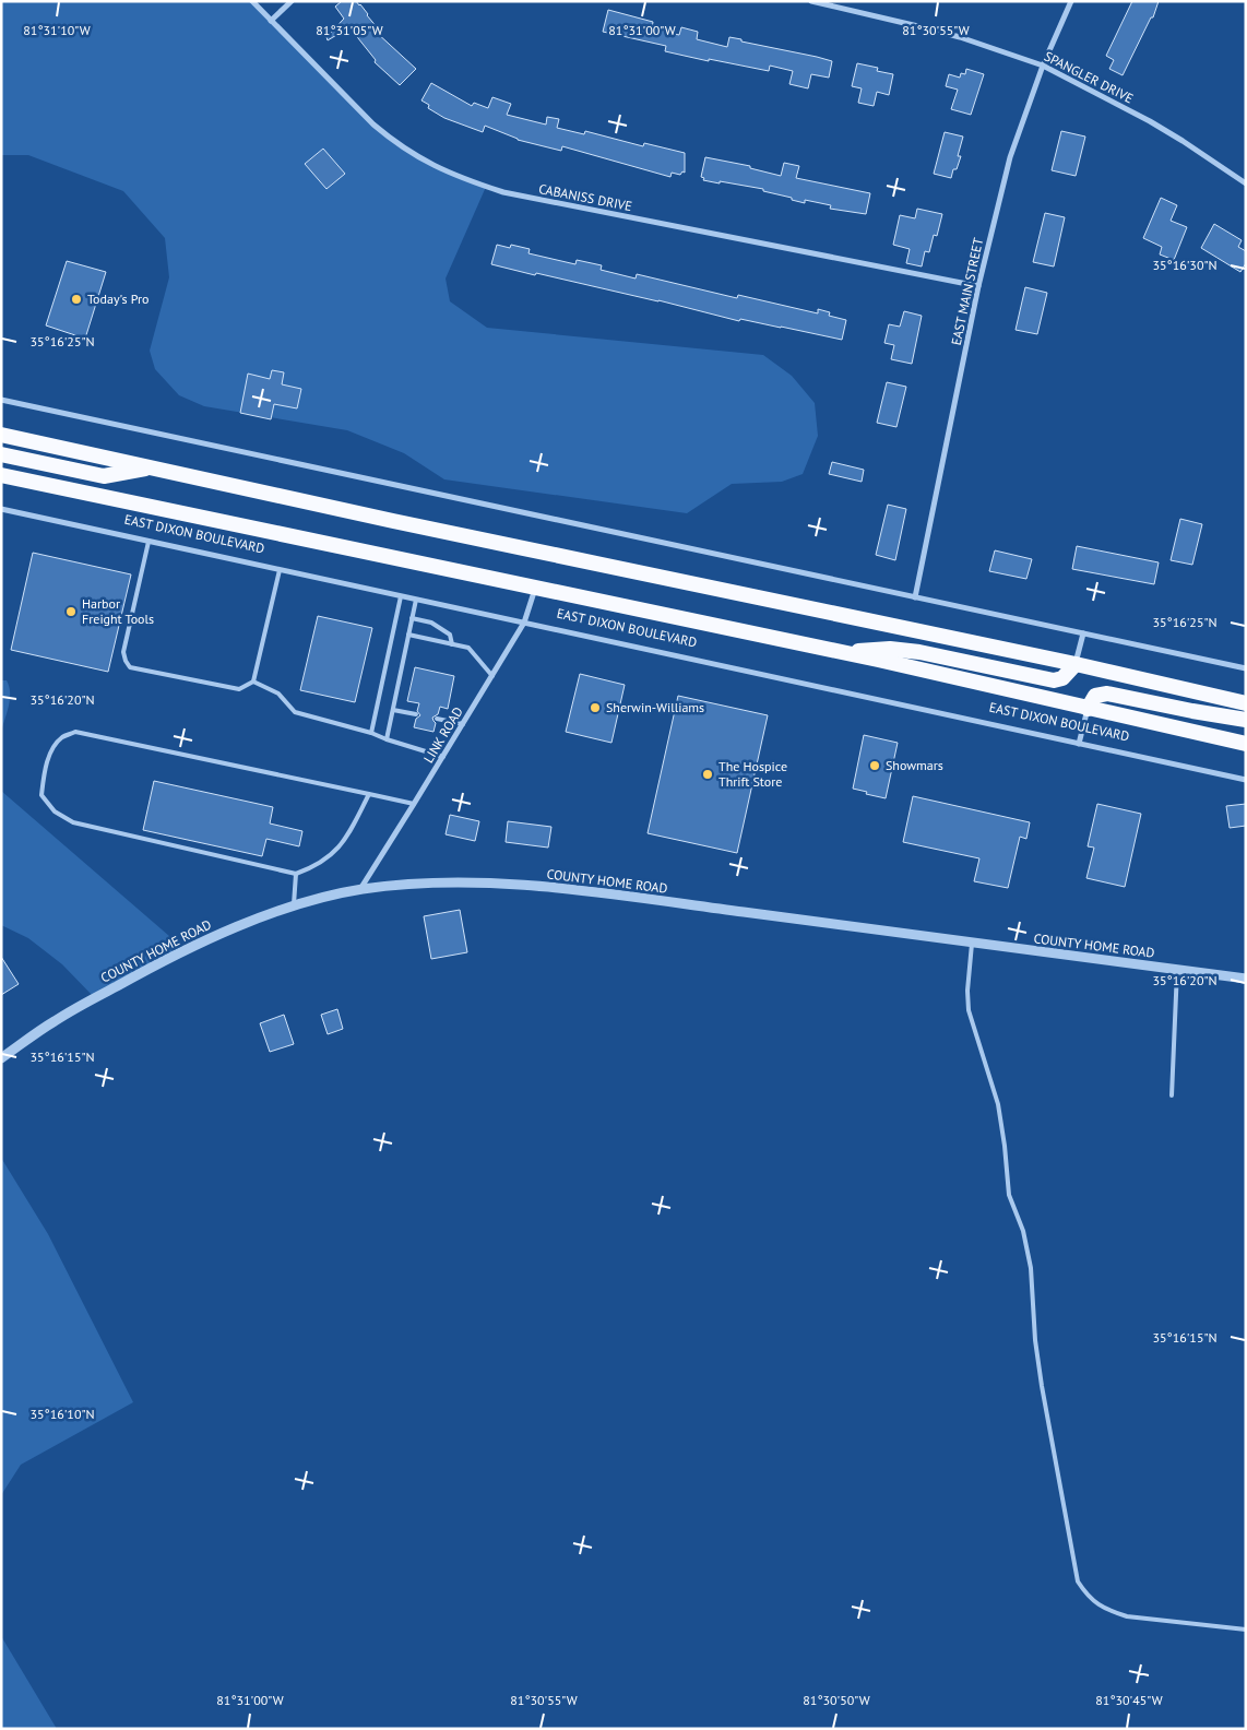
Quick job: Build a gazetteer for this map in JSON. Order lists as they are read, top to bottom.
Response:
{
  "streets": {
    "highway": ["EAST DIXON BOULEVARD"],
    "street": [
      "SPANGLER DRIVE",
      "CABANISS DRIVE",
      "EAST MAIN STREET",
      "LINK ROAD",
      "COUNTY HOME ROAD"
    ]
  },
  "crossings": [
    ["SPANGLER DRIVE", "EAST MAIN STREET"],
    ["CABANISS DRIVE", "EAST MAIN STREET"],
    ["EAST DIXON BOULEVARD", "LINK ROAD"],
    ["LINK ROAD", "COUNTY HOME ROAD"]
  ],
  "places": [
    "Today's Pro",
    "Harbor Freight Tools",
    "Sherwin-Williams",
    "Showmars",
    "The Hospice Thrift Store"
  ],
  "coordinates": [
    "81°31'10\"W",
    "81°31'00\"W",
    "81°30'55\"W",
    "81°31'05\"W",
    "35°16'30\"N",
    "35°16'25\"N",
    "35°16'20\"N",
    "35°16'15\"N",
    "35°16'10\"N",
    "81°30'50\"W",
    "81°30'45\"W"
  ]
}
